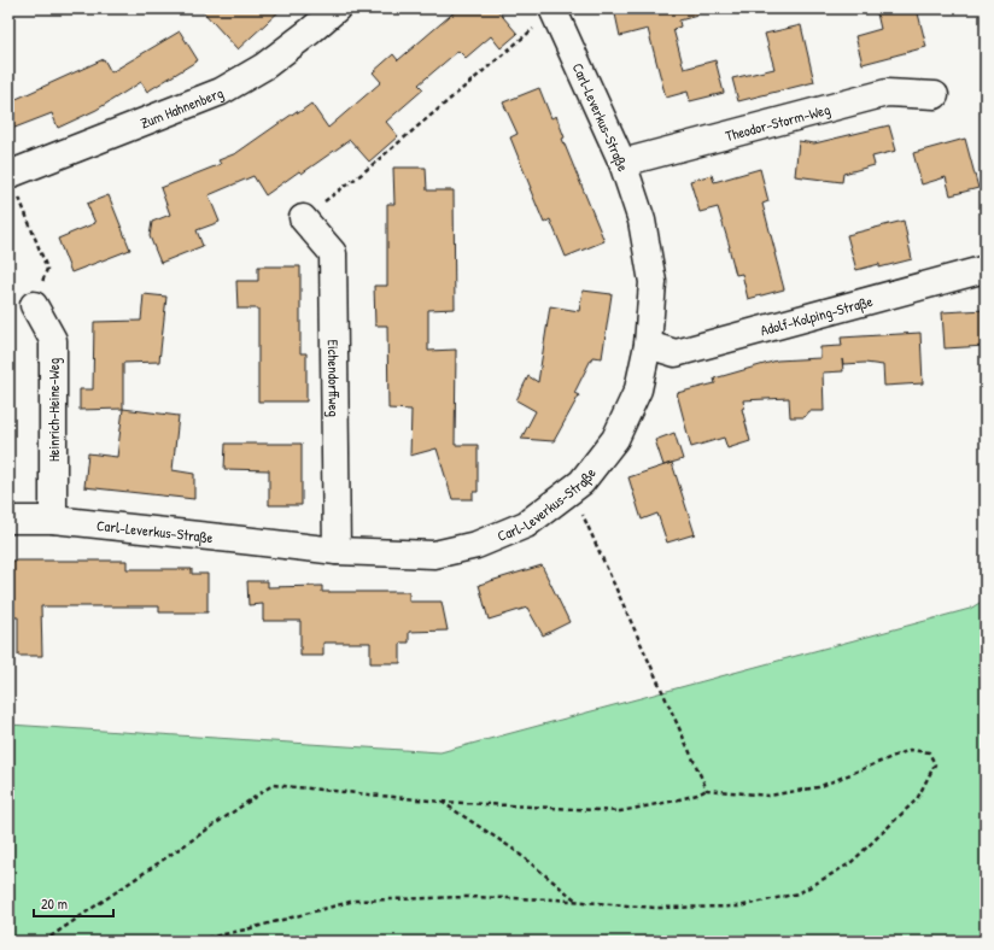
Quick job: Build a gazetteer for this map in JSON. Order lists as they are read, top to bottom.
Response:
{
  "streets": {
    "street": [
      "Zum Hahnenberg",
      "Carl-Leverkus-Straße",
      "Theodor-Storm-Weg",
      "Adolf-Kolping-Straße",
      "Eichendorffweg",
      "Heinrich-Heine-Weg"
    ]
  },
  "crossings": [
    ["Carl-Leverkus-Straße", "Theodor-Storm-Weg"],
    ["Carl-Leverkus-Straße", "Adolf-Kolping-Straße"],
    ["Carl-Leverkus-Straße", "Eichendorffweg"],
    ["Carl-Leverkus-Straße", "Heinrich-Heine-Weg"]
  ],
  "scale_bar": "20 m"
}
